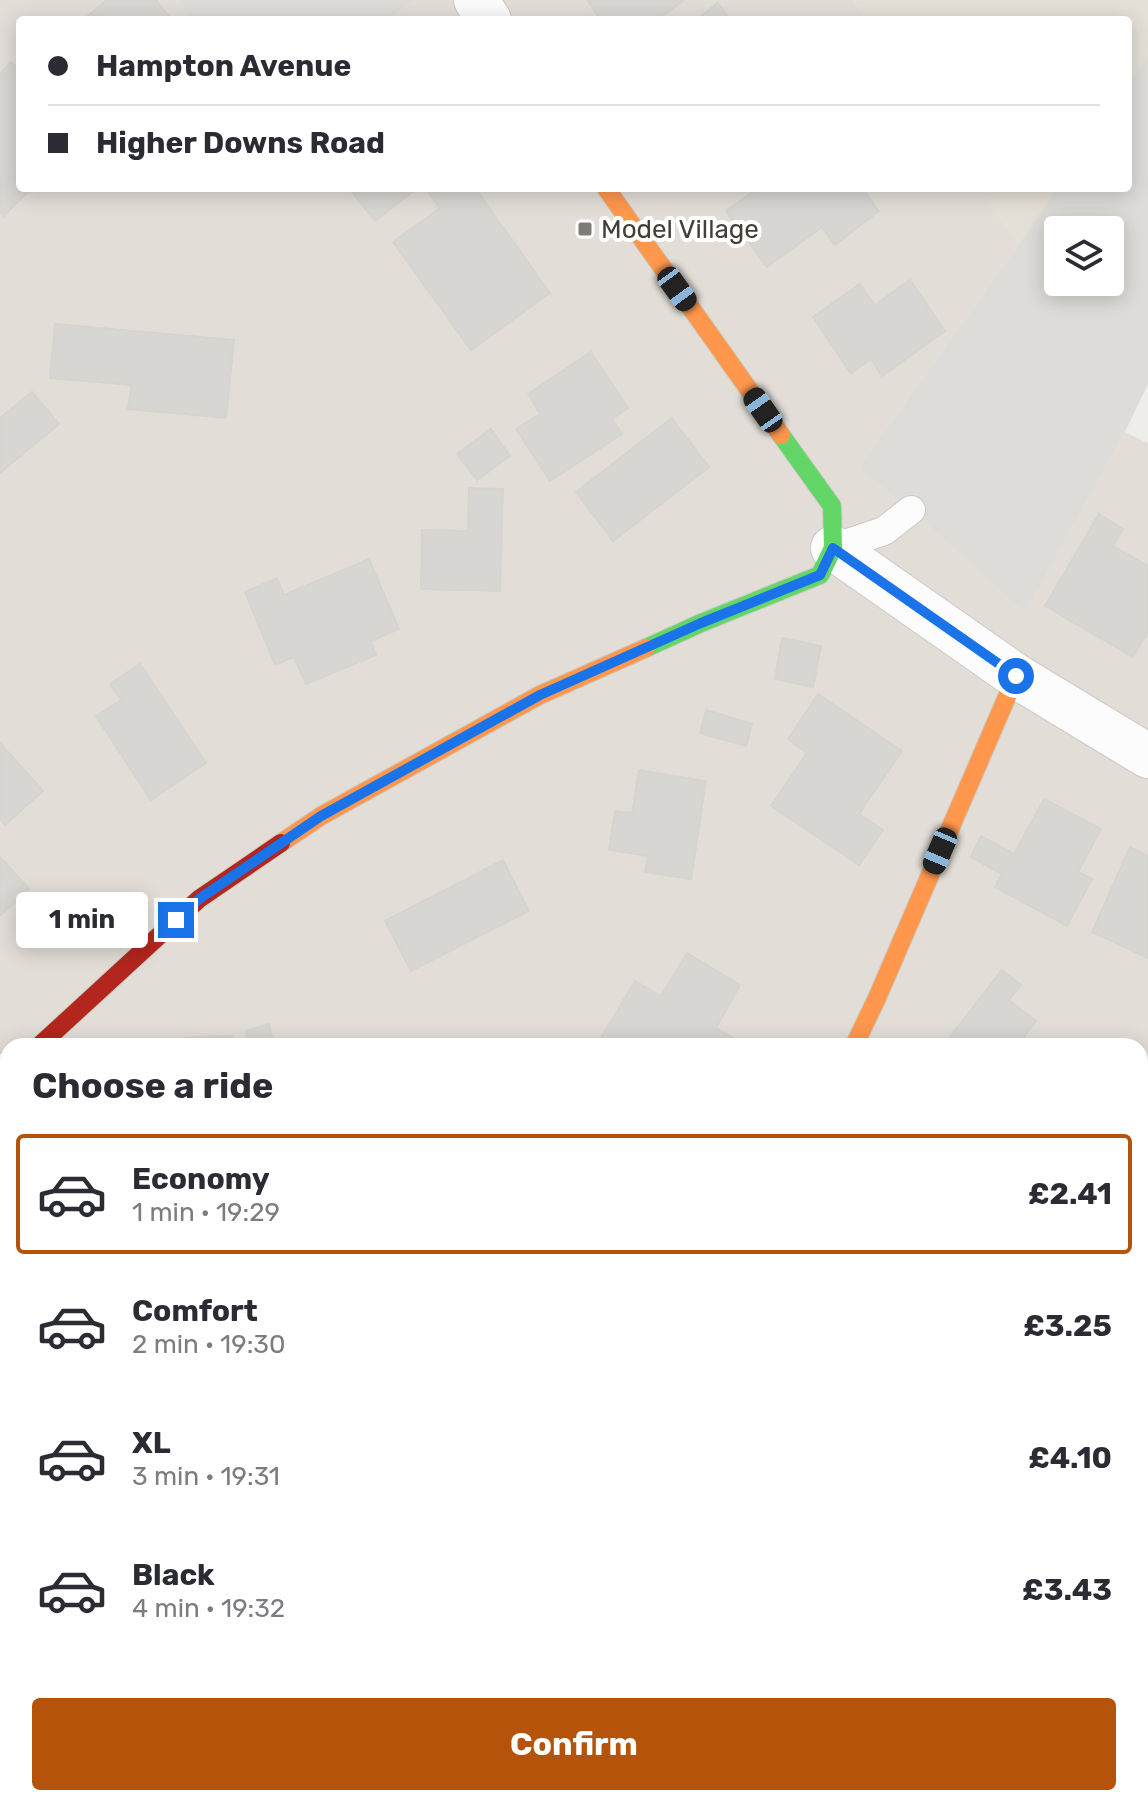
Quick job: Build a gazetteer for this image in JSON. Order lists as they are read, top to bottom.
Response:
{
  "places": {
    "transit": ["Model Village"]
  },
  "page": {
    "banner": ["Hampton Avenue", "Higher Downs Road"],
    "bubble": "1 min",
    "heading": "Choose a ride",
    "list": [
      {
        "name": "Economy",
        "note": "1 min · 19:29",
        "value": "£2.41"
      },
      {
        "name": "Comfort",
        "note": "2 min · 19:30",
        "value": "£3.25"
      },
      {
        "name": "XL",
        "note": "3 min · 19:31",
        "value": "£4.10"
      },
      {
        "name": "Black",
        "note": "4 min · 19:32",
        "value": "£3.43"
      }
    ],
    "buttons": "Confirm"
  }
}
